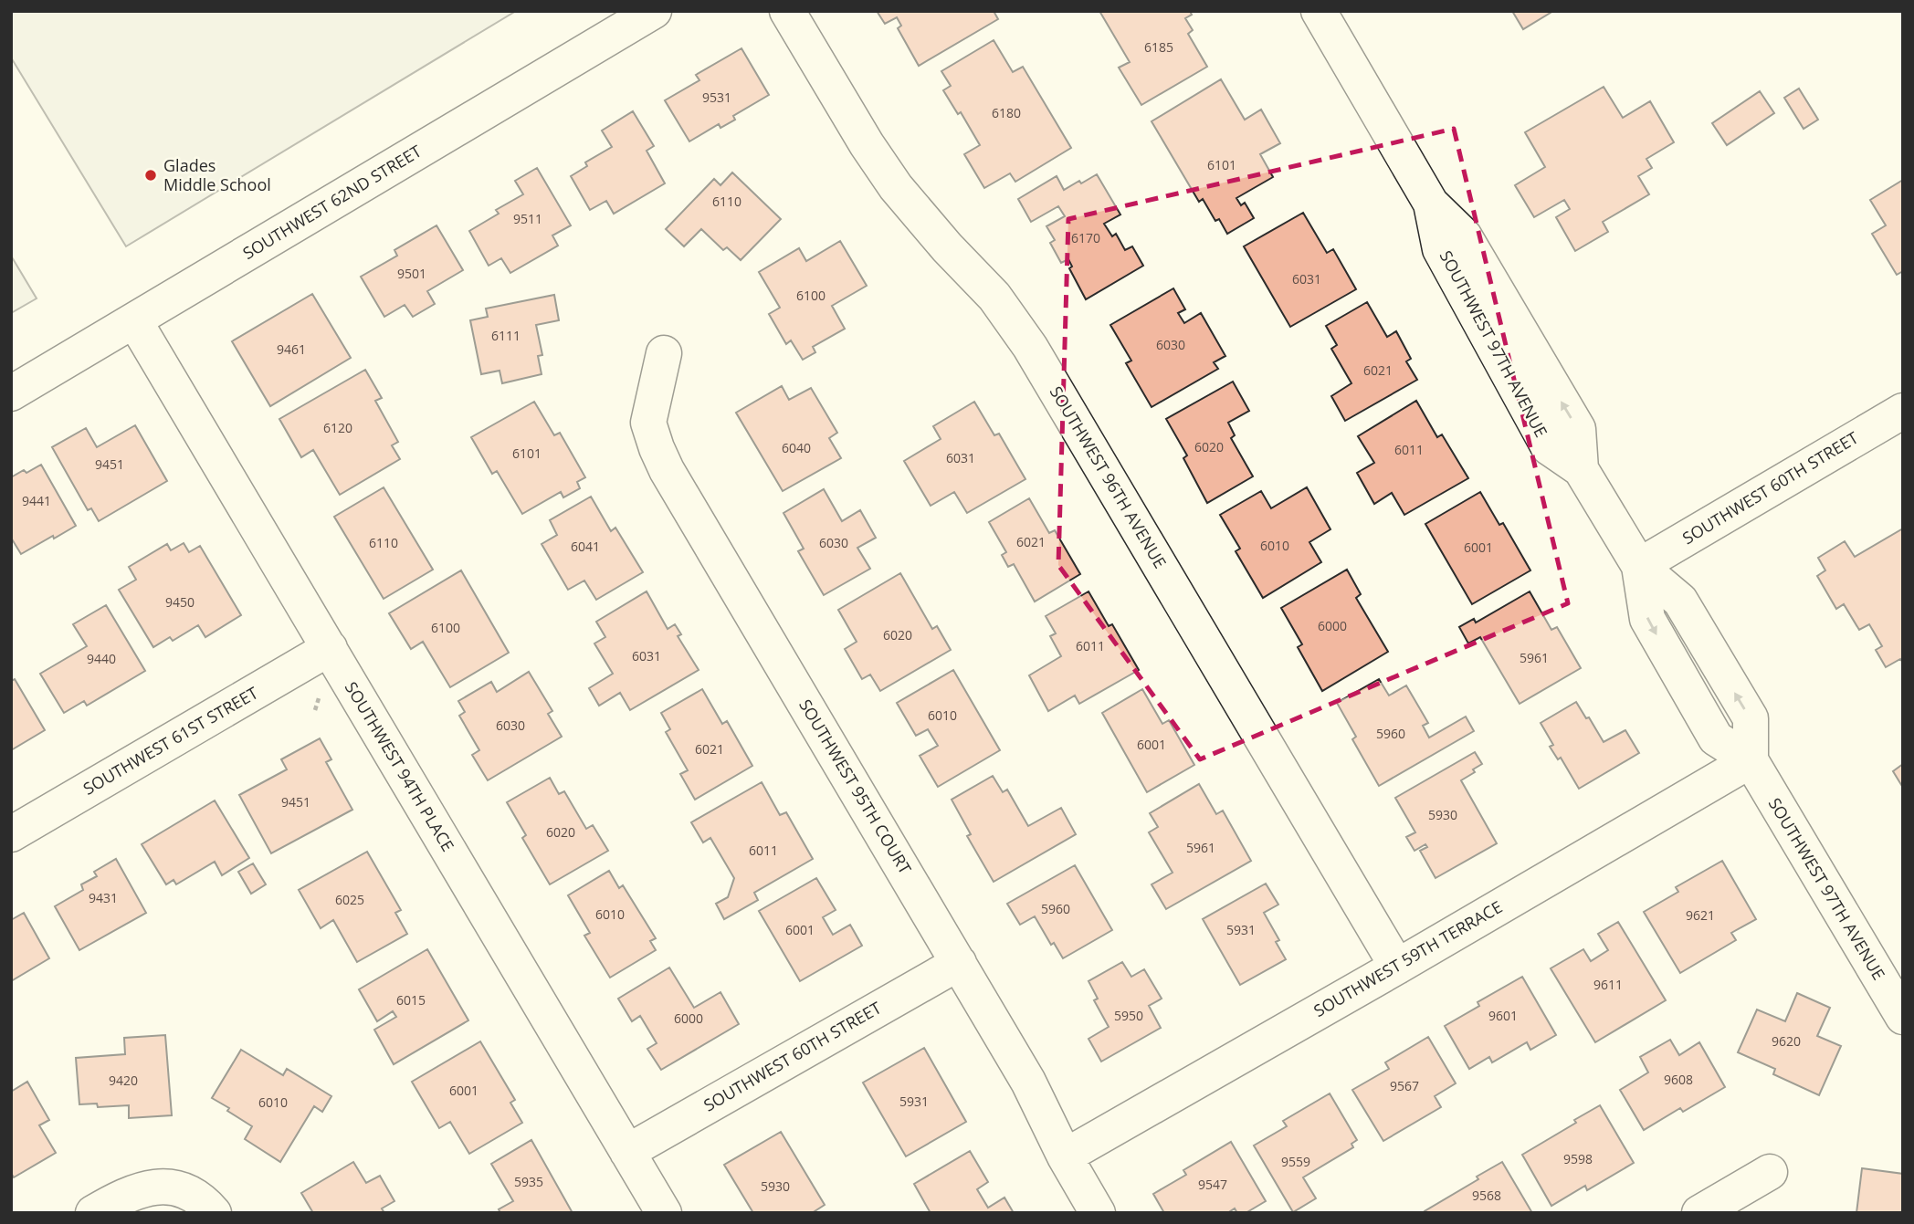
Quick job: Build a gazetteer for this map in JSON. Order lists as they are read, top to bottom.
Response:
{
  "streets": {
    "street": [
      "SOUTHWEST 62ND STREET",
      "SOUTHWEST 97TH AVENUE",
      "SOUTHWEST 96TH AVENUE",
      "SOUTHWEST 60TH STREET",
      "SOUTHWEST 61ST STREET",
      "SOUTHWEST 94TH PLACE",
      "SOUTHWEST 95TH COURT",
      "SOUTHWEST 59TH TERRACE"
    ]
  },
  "crossings": [
    ["SOUTHWEST 62ND STREET", "SOUTHWEST 94TH PLACE"],
    ["SOUTHWEST 97TH AVENUE", "SOUTHWEST 60TH STREET"],
    ["SOUTHWEST 97TH AVENUE", "SOUTHWEST 59TH TERRACE"],
    ["SOUTHWEST 96TH AVENUE", "SOUTHWEST 59TH TERRACE"],
    ["SOUTHWEST 60TH STREET", "SOUTHWEST 94TH PLACE"],
    ["SOUTHWEST 60TH STREET", "SOUTHWEST 95TH COURT"],
    ["SOUTHWEST 61ST STREET", "SOUTHWEST 94TH PLACE"],
    ["SOUTHWEST 95TH COURT", "SOUTHWEST 59TH TERRACE"]
  ],
  "places": ["Glades Middle School"],
  "house_numbers": [
    "6185",
    "9531",
    "6180",
    "6101",
    "6110",
    "9511",
    "6170",
    "9501",
    "6031",
    "6100",
    "6111",
    "6030",
    "9461",
    "6021",
    "6120",
    "6020",
    "6040",
    "6011",
    "6101",
    "6031",
    "9451",
    "9441",
    "6021",
    "6110",
    "6030",
    "6010",
    "6041",
    "6001",
    "9450",
    "6000",
    "6100",
    "6020",
    "6011",
    "6031",
    "5961",
    "9440",
    "6010",
    "6030",
    "5960",
    "6001",
    "6021",
    "9451",
    "5930",
    "6020",
    "5961",
    "6011",
    "9431",
    "6025",
    "5960",
    "6010",
    "9621",
    "6001",
    "5931",
    "9611",
    "6015",
    "5950",
    "9601",
    "6000",
    "9620",
    "9608",
    "9420",
    "9567",
    "6001",
    "5931",
    "6010",
    "9598",
    "9559",
    "5935",
    "9547",
    "5930",
    "9568"
  ]
}
